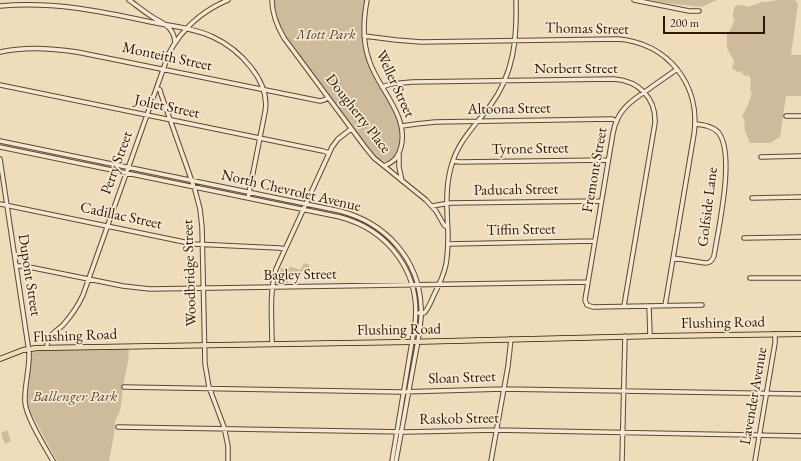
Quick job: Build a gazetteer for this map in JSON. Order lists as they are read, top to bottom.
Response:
{
  "streets": {
    "main road": ["Flushing Road"],
    "street": [
      "Thomas Street",
      "Monteith Street",
      "Norbert Street",
      "Weller Street",
      "Joliet Street",
      "Altoona Street",
      "Dougherty Place",
      "Tyrone Street",
      "Perry Street",
      "Fremont Street",
      "Paducah Street",
      "North Chevrolet Avenue",
      "Golfside Lane",
      "Cadillac Street",
      "Tiffin Street",
      "Woodbridge Street",
      "Dupont Street",
      "Bagley Street",
      "Sloan Street",
      "Lavender Avenue",
      "Raskob Street"
    ]
  },
  "crossings": [
    ["Thomas Street", "Weller Street"],
    ["Thomas Street", "Fremont Street"],
    ["Thomas Street", "Golfside Lane"],
    ["Monteith Street", "Dougherty Place"],
    ["Monteith Street", "Perry Street"],
    ["Norbert Street", "Weller Street"],
    ["Norbert Street", "Fremont Street"],
    ["Weller Street", "Altoona Street"],
    ["Weller Street", "Dougherty Place"],
    ["Joliet Street", "Perry Street"],
    ["Joliet Street", "Woodbridge Street"],
    ["Altoona Street", "Fremont Street"],
    ["Dougherty Place", "Paducah Street"],
    ["Tyrone Street", "Fremont Street"],
    ["Perry Street", "North Chevrolet Avenue"],
    ["Perry Street", "Cadillac Street"],
    ["Perry Street", "Woodbridge Street"],
    ["Perry Street", "Bagley Street"],
    ["Perry Street", "Flushing Road"],
    ["Fremont Street", "Paducah Street"],
    ["Fremont Street", "Tiffin Street"],
    ["Fremont Street", "Bagley Street"],
    ["North Chevrolet Avenue", "Woodbridge Street"],
    ["North Chevrolet Avenue", "Bagley Street"],
    ["North Chevrolet Avenue", "Flushing Road"],
    ["North Chevrolet Avenue", "Sloan Street"],
    ["North Chevrolet Avenue", "Raskob Street"],
    ["Cadillac Street", "Woodbridge Street"],
    ["Cadillac Street", "Dupont Street"],
    ["Woodbridge Street", "Bagley Street"],
    ["Woodbridge Street", "Flushing Road"],
    ["Woodbridge Street", "Sloan Street"],
    ["Woodbridge Street", "Raskob Street"],
    ["Dupont Street", "Bagley Street"],
    ["Dupont Street", "Flushing Road"],
    ["Flushing Road", "Lavender Avenue"],
    ["Sloan Street", "Lavender Avenue"],
    ["Lavender Avenue", "Raskob Street"]
  ],
  "parks": ["Mott Park", "Ballenger Park"],
  "scale_bar": "200 m"
}
